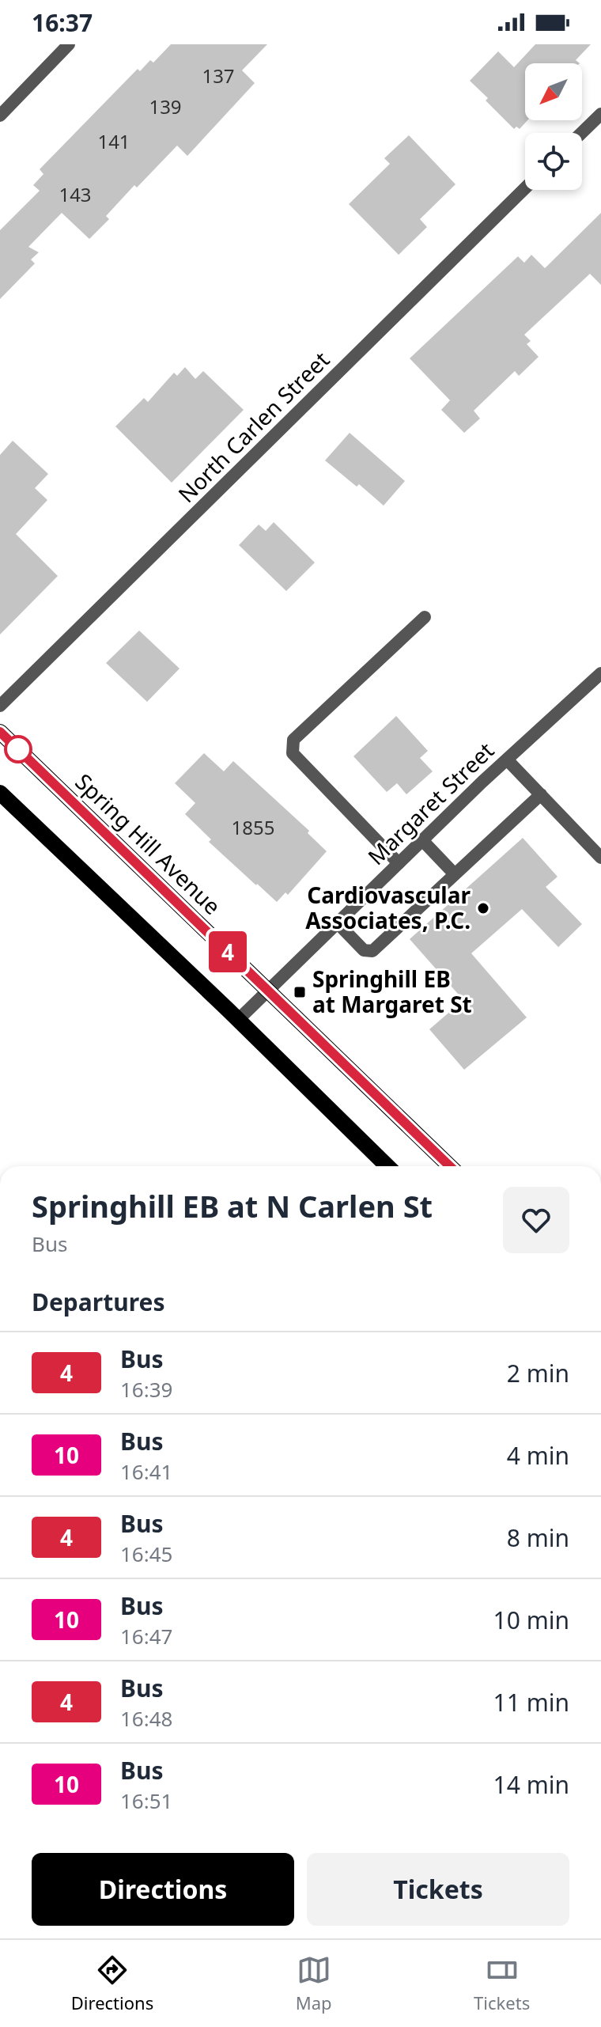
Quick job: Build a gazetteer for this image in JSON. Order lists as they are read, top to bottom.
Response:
{
  "streets": {
    "main road": ["Spring Hill Avenue"],
    "street": ["North Carlen Street", "Margaret Street"]
  },
  "crossings": [
    ["Margaret Street", "Spring Hill Avenue"]
  ],
  "places": {
    "other": ["Cardiovascular Associates, P.C."],
    "transit": ["Springhill EB at Margaret St"]
  },
  "lines": ["bus line 4"],
  "house_numbers": [
    "137",
    "139",
    "141",
    "143",
    "1855"
  ],
  "north": "bottom left",
  "page": {
    "status": "16:37",
    "on_map": "4",
    "heading": [
      ["Springhill EB at N Carlen St", "Bus"],
      "Departures"
    ],
    "list": [
      {
        "mark": "4",
        "name": "Bus",
        "note": "16:39",
        "value": "2 min"
      },
      {
        "mark": "10",
        "name": "Bus",
        "note": "16:41",
        "value": "4 min"
      },
      {
        "mark": "4",
        "name": "Bus",
        "note": "16:45",
        "value": "8 min"
      },
      {
        "mark": "10",
        "name": "Bus",
        "note": "16:47",
        "value": "10 min"
      },
      {
        "mark": "4",
        "name": "Bus",
        "note": "16:48",
        "value": "11 min"
      },
      {
        "mark": "10",
        "name": "Bus",
        "note": "16:51",
        "value": "14 min"
      }
    ],
    "buttons": ["Directions", "Tickets"],
    "tabs": ["Directions", "Map", "Tickets"]
  }
}
